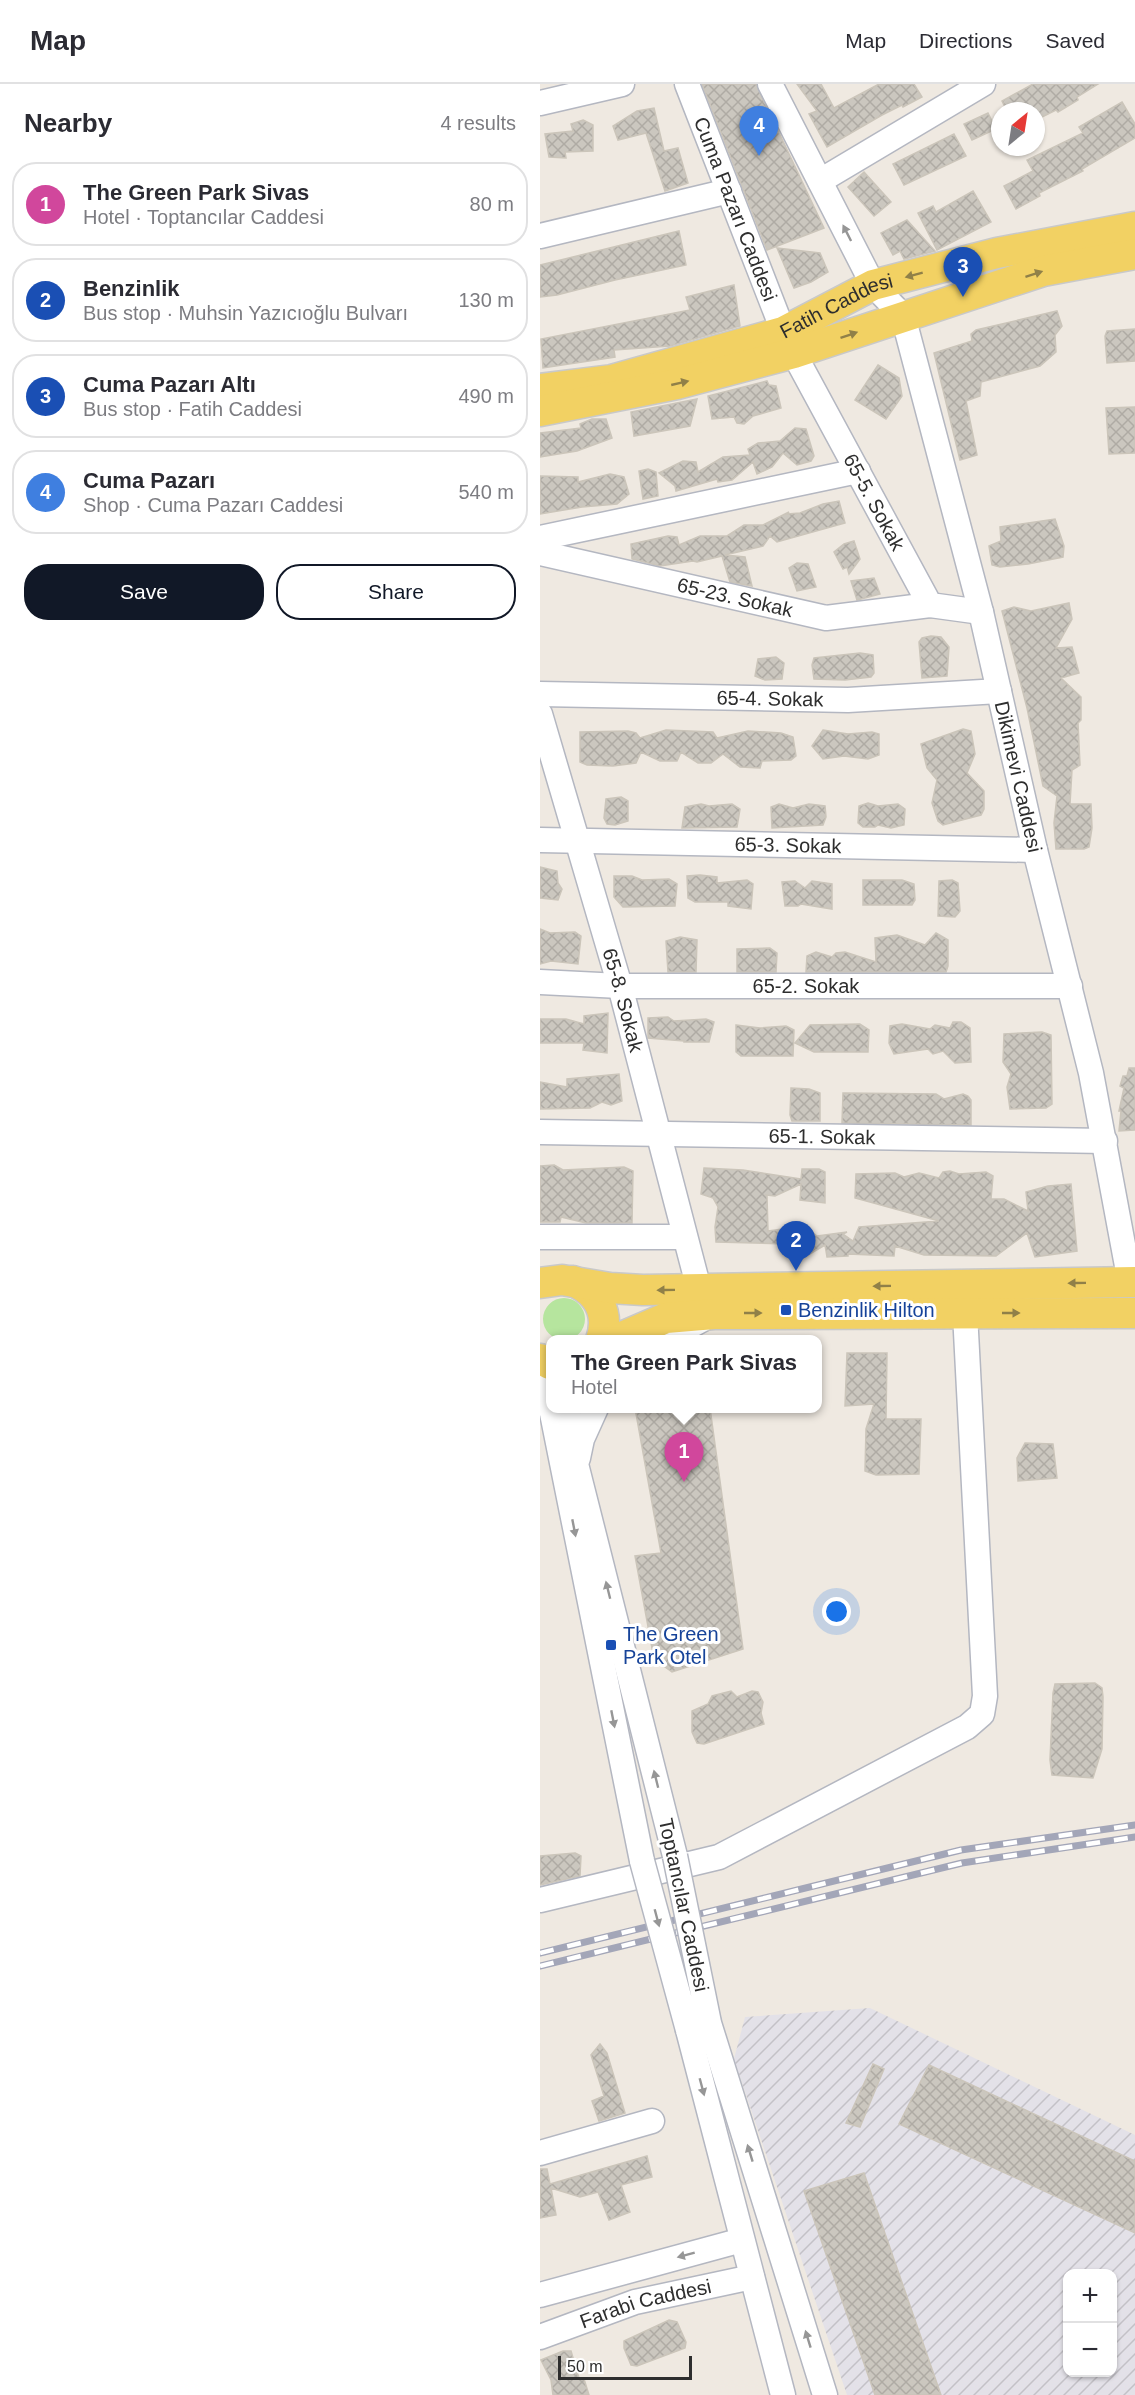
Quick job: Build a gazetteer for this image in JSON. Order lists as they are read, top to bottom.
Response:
{
  "streets": {
    "main road": ["Fatih Caddesi"],
    "street": [
      "Cuma Pazarı Caddesi",
      "65-5. Sokak",
      "65-23. Sokak",
      "65-4. Sokak",
      "Dikimevi Caddesi",
      "65-3. Sokak",
      "65-2. Sokak",
      "65-8. Sokak",
      "65-1. Sokak",
      "Toptancılar Caddesi",
      "Farabi Caddesi"
    ]
  },
  "crossings": [
    ["Cuma Pazarı Caddesi", "Fatih Caddesi"],
    ["Cuma Pazarı Caddesi", "65-5. Sokak"],
    ["Fatih Caddesi", "65-5. Sokak"],
    ["Fatih Caddesi", "Dikimevi Caddesi"],
    ["65-5. Sokak", "65-23. Sokak"],
    ["65-4. Sokak", "Dikimevi Caddesi"],
    ["Dikimevi Caddesi", "65-3. Sokak"],
    ["Dikimevi Caddesi", "65-2. Sokak"],
    ["Dikimevi Caddesi", "65-1. Sokak"],
    ["65-3. Sokak", "65-8. Sokak"],
    ["65-2. Sokak", "65-8. Sokak"],
    ["65-8. Sokak", "65-1. Sokak"],
    ["Toptancılar Caddesi", "Farabi Caddesi"]
  ],
  "places": {
    "transit": ["Benzinlik Hilton", "The Green Park Otel"]
  },
  "scale_bar": "50 m",
  "north": "top right",
  "page": {
    "header": "Map",
    "nav": ["Map", "Directions", "Saved"],
    "heading": ["Nearby", "4 results"],
    "pins": [
      "4",
      "3",
      "2",
      "1"
    ],
    "list": [
      {
        "mark": "1",
        "name": "The Green Park Sivas",
        "note": "Hotel · Toptancılar Caddesi",
        "value": "80 m"
      },
      {
        "mark": "2",
        "name": "Benzinlik",
        "note": "Bus stop · Muhsin Yazıcıoğlu Bulvarı",
        "value": "130 m"
      },
      {
        "mark": "3",
        "name": "Cuma Pazarı Altı",
        "note": "Bus stop · Fatih Caddesi",
        "value": "490 m"
      },
      {
        "mark": "4",
        "name": "Cuma Pazarı",
        "note": "Shop · Cuma Pazarı Caddesi",
        "value": "540 m"
      }
    ],
    "buttons": ["Save", "Share"],
    "popup": ["The Green Park Sivas", "Hotel"],
    "map_buttons": ["+", "−"],
    "scale": "50 m"
  }
}
